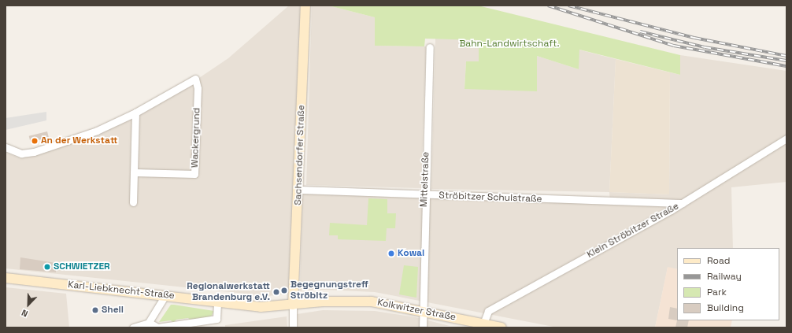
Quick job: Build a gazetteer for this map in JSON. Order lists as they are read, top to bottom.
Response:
{
  "streets": {
    "main road": ["Sachsendorfer Straße", "Karl-Liebknecht-Straße", "Kolkwitzer Straße"],
    "street": [
      "Wackergrund",
      "Mittelstraße",
      "Ströbitzer Schulstraße",
      "Klein Ströbitzer Straße"
    ]
  },
  "crossings": [
    ["Sachsendorfer Straße", "Ströbitzer Schulstraße"],
    ["Sachsendorfer Straße", "Karl-Liebknecht-Straße"],
    ["Sachsendorfer Straße", "Kolkwitzer Straße"],
    ["Mittelstraße", "Ströbitzer Schulstraße"],
    ["Mittelstraße", "Kolkwitzer Straße"],
    ["Ströbitzer Schulstraße", "Klein Ströbitzer Straße"],
    ["Klein Ströbitzer Straße", "Kolkwitzer Straße"],
    ["Karl-Liebknecht-Straße", "Kolkwitzer Straße"]
  ],
  "parks": ["Bahn-Landwirtschaft."],
  "places": [
    "An der Werkstatt",
    "Kowal",
    "SCHWIETZER",
    "Begegnungstreff Ströbitz",
    "Regionalwerkstatt Brandenburg e.V.",
    "Shell"
  ],
  "legend": [
    "Road",
    "Railway",
    "Park",
    "Building"
  ],
  "north": "bottom left"
}
